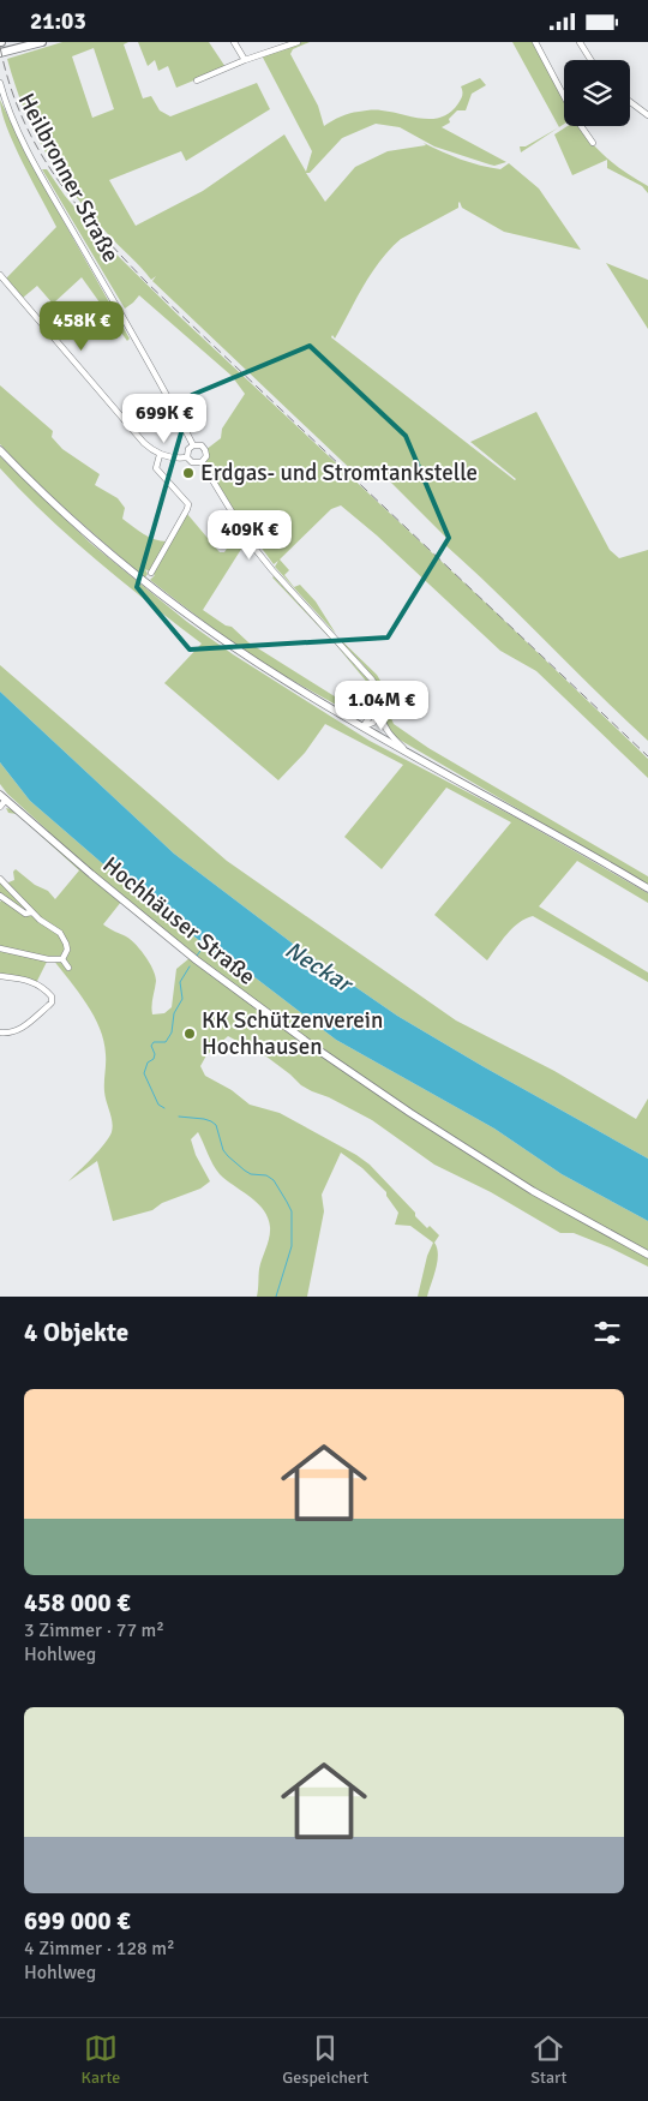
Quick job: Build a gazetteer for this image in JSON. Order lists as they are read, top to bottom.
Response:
{
  "streets": {
    "main road": ["Hochhäuser Straße"],
    "street": ["Heilbronner Straße"]
  },
  "water": ["Neckar"],
  "places": ["Erdgas- und Stromtankstelle", "KK Schützenverein Hochhausen"],
  "page": {
    "status": "21:03",
    "price": [
      "458K €",
      "699K €",
      "409K €",
      "1.04M €"
    ],
    "heading": "4 Objekte",
    "list": [
      {
        "name": "458 000 €",
        "note": "3 Zimmer · 77 m² · Hohlweg"
      },
      {
        "name": "699 000 €",
        "note": "4 Zimmer · 128 m² · Hohlweg"
      }
    ],
    "tabs": ["Karte", "Gespeichert", "Start"]
  }
}
